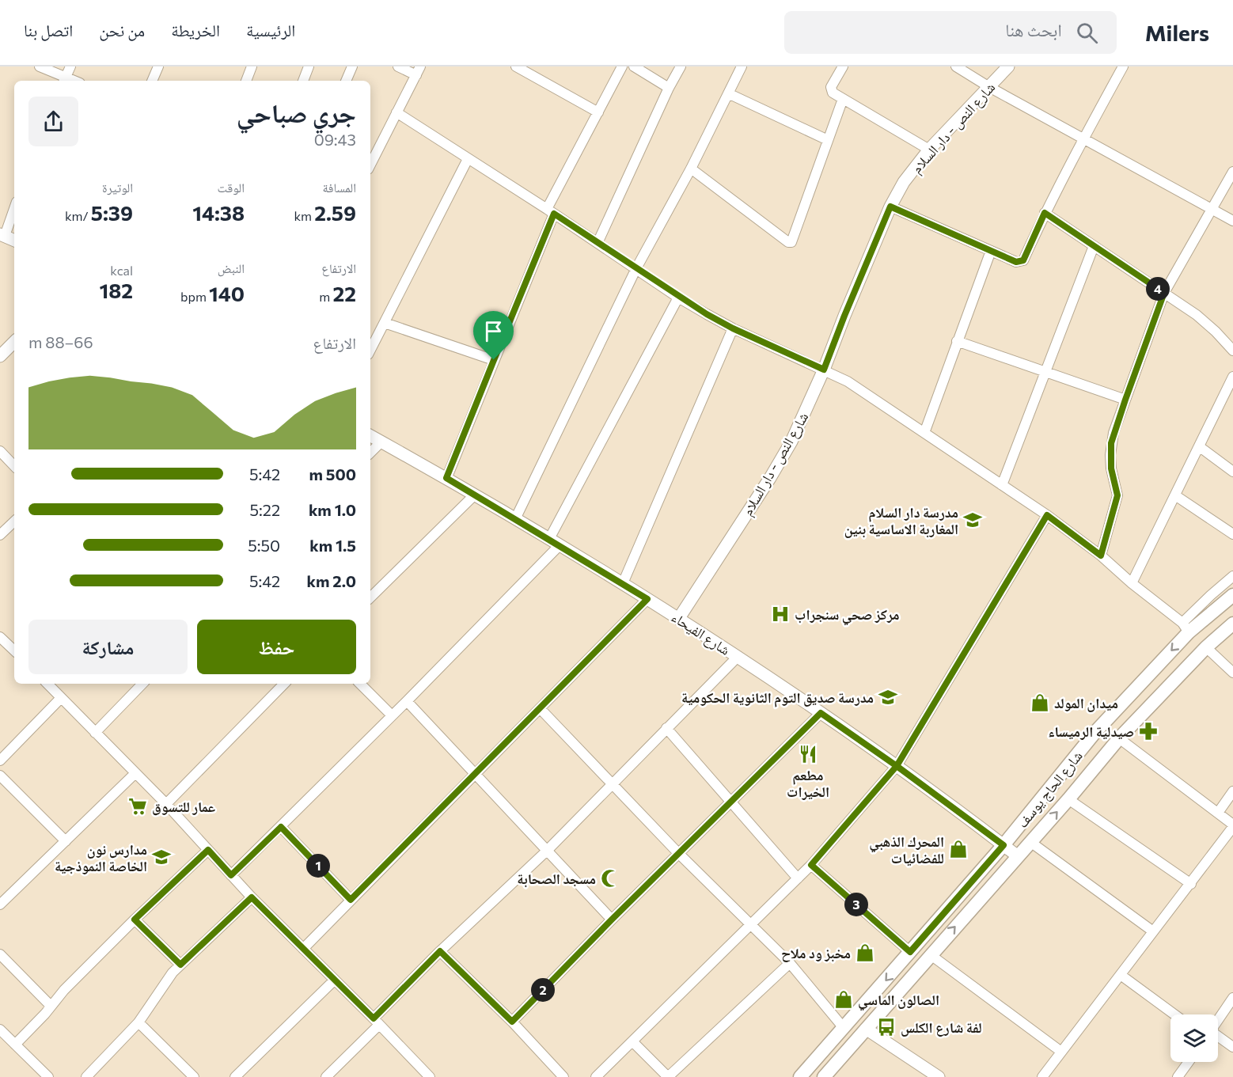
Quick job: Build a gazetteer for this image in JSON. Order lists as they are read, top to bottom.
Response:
{
  "streets": {
    "main road": ["شارع الحاج يوسف"],
    "street": ["شارع النص - دار السلام", "شارع الفيحاء"]
  },
  "crossings": [
    ["شارع النص - دار السلام", "شارع الفيحاء"],
    ["شارع الفيحاء", "شارع الحاج يوسف"]
  ],
  "places": {
    "school or university": ["مدرسة دار السلام المغاربة الاساسية بنين", "مدرسة صديق التوم الثانوية الحكومية", "مدارس نون الخاصة النموذجية"],
    "hospital": ["مركز صحي سنجراب"],
    "shop": [
      "ميدان المولد",
      "المحرك الذهبي للفضائيات",
      "مخبز ود ملاح",
      "الصالون الماسي"
    ],
    "pharmacy": ["صيدلية الرميساء"],
    "restaurant": ["مطعم الخيرات"],
    "supermarket": ["عمار للتسوق"],
    "mosque": ["مسجد الصحابة"],
    "bus stop": ["لفة شارع الكلس"]
  },
  "page": {
    "header": "Milers",
    "search": "ابحث هنا",
    "nav": [
      "الرئيسية",
      "الخريطة",
      "من نحن",
      "اتصل بنا"
    ],
    "heading": ["جري صباحي", "09:43"],
    "stats": [
      ["المسافة", "2.59 km"],
      ["الوقت", "14:38"],
      ["الوتيرة", "5:39 /km"],
      ["الارتفاع", "22 m"],
      ["النبض", "140 bpm"],
      ["kcal", "182"]
    ],
    "pins": [
      "4",
      "1",
      "3",
      "2"
    ],
    "chart": ["الارتفاع", "66–88 m"],
    "list": [
      {
        "name": "500 m",
        "note": "5:42"
      },
      {
        "name": "1.0 km",
        "note": "5:22"
      },
      {
        "name": "1.5 km",
        "note": "5:50"
      },
      {
        "name": "2.0 km",
        "note": "5:42"
      }
    ],
    "buttons": ["حفظ", "مشاركة"]
  }
}
